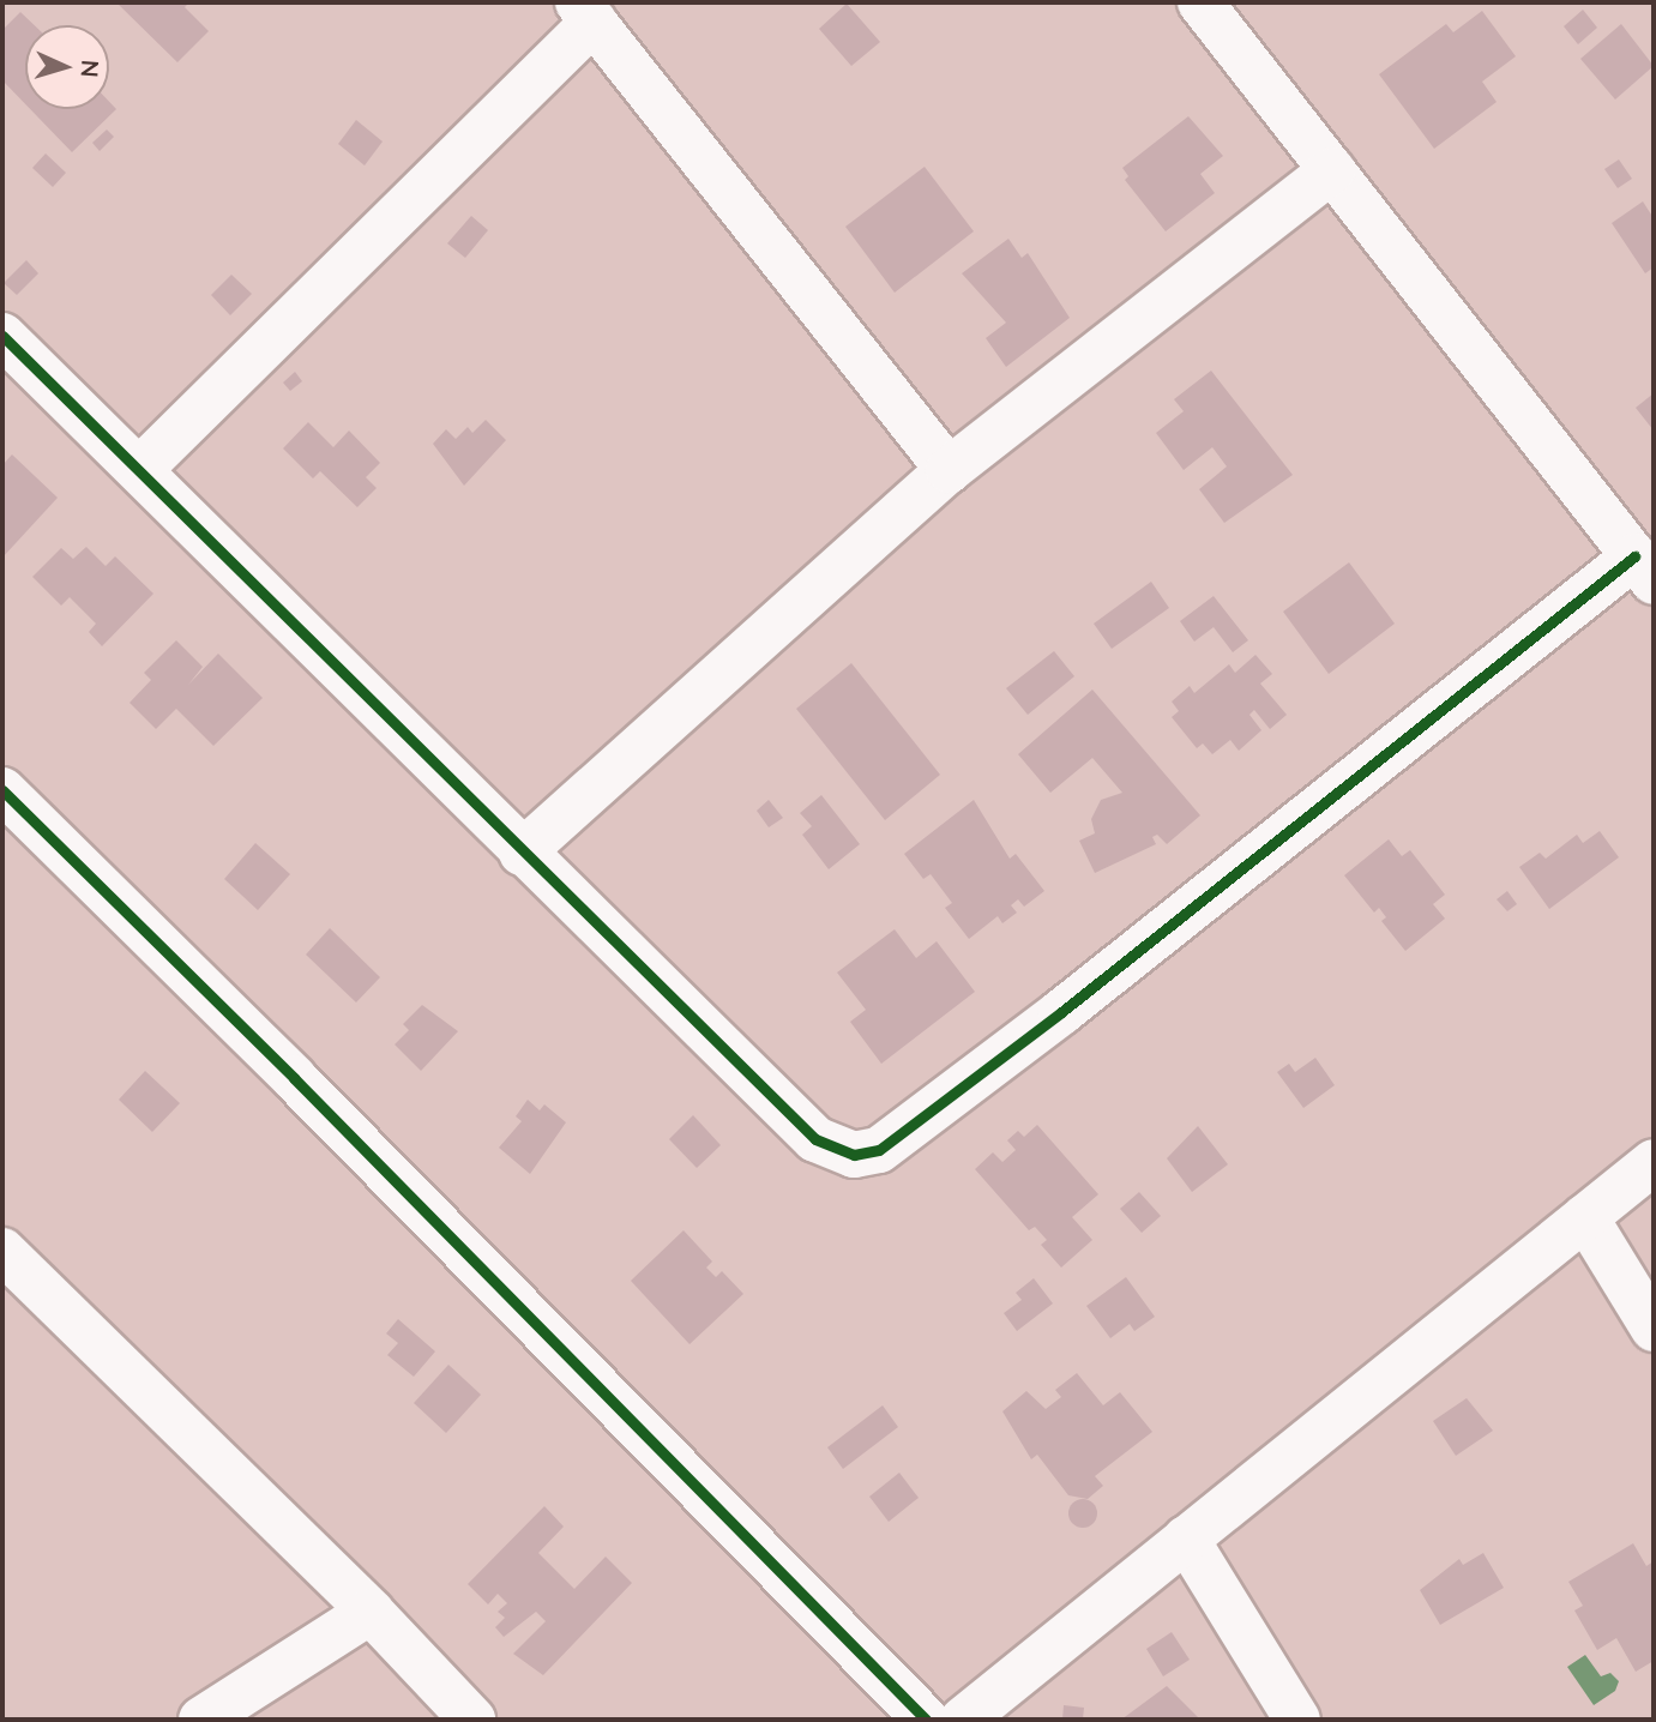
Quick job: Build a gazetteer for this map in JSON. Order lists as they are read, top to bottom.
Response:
{
  "north": "right"
}
